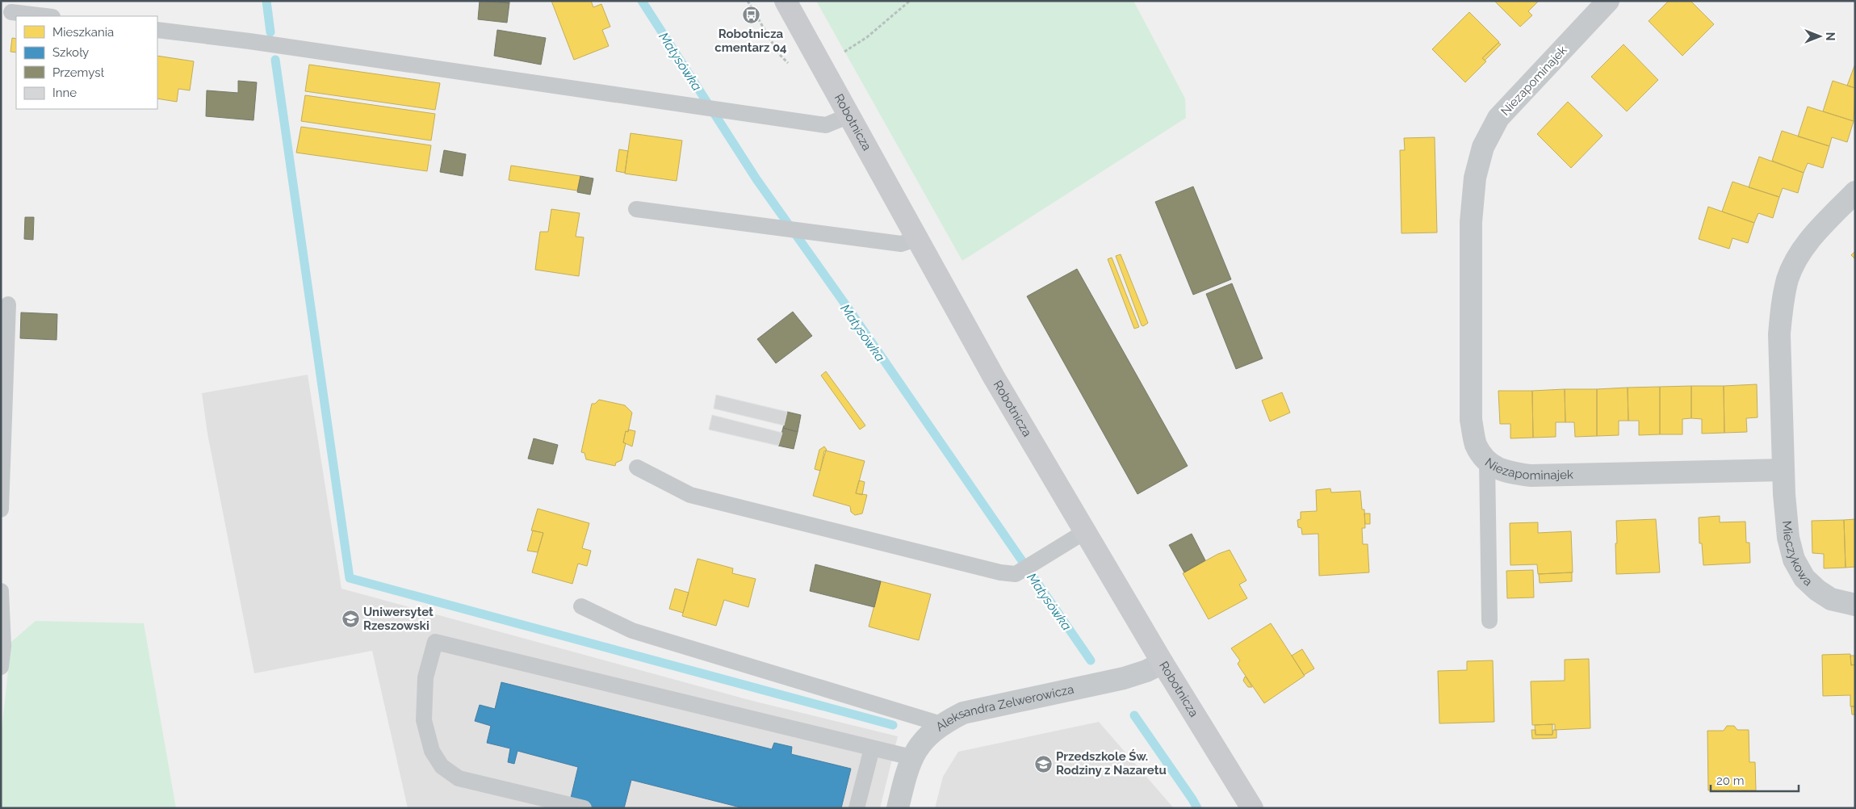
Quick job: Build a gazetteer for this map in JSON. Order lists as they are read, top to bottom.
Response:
{
  "streets": {
    "street": [
      "Niezapominajek",
      "Robotnicza",
      "Mieczykowa",
      "Aleksandra Zelwerowicza"
    ]
  },
  "crossings": [
    ["Niezapominajek", "Mieczykowa"],
    ["Robotnicza", "Aleksandra Zelwerowicza"]
  ],
  "water": ["Matysówka"],
  "places": {
    "bus stop": ["Robotnicza cmentarz 04"],
    "school or university": ["Uniwersytet Rzeszowski", "Przedszkole Św. Rodziny z Nazaretu"]
  },
  "legend": [
    "Mieszkania",
    "Szkoły",
    "Przemysł",
    "Inne"
  ],
  "scale_bar": "20 m",
  "north": "right"
}
